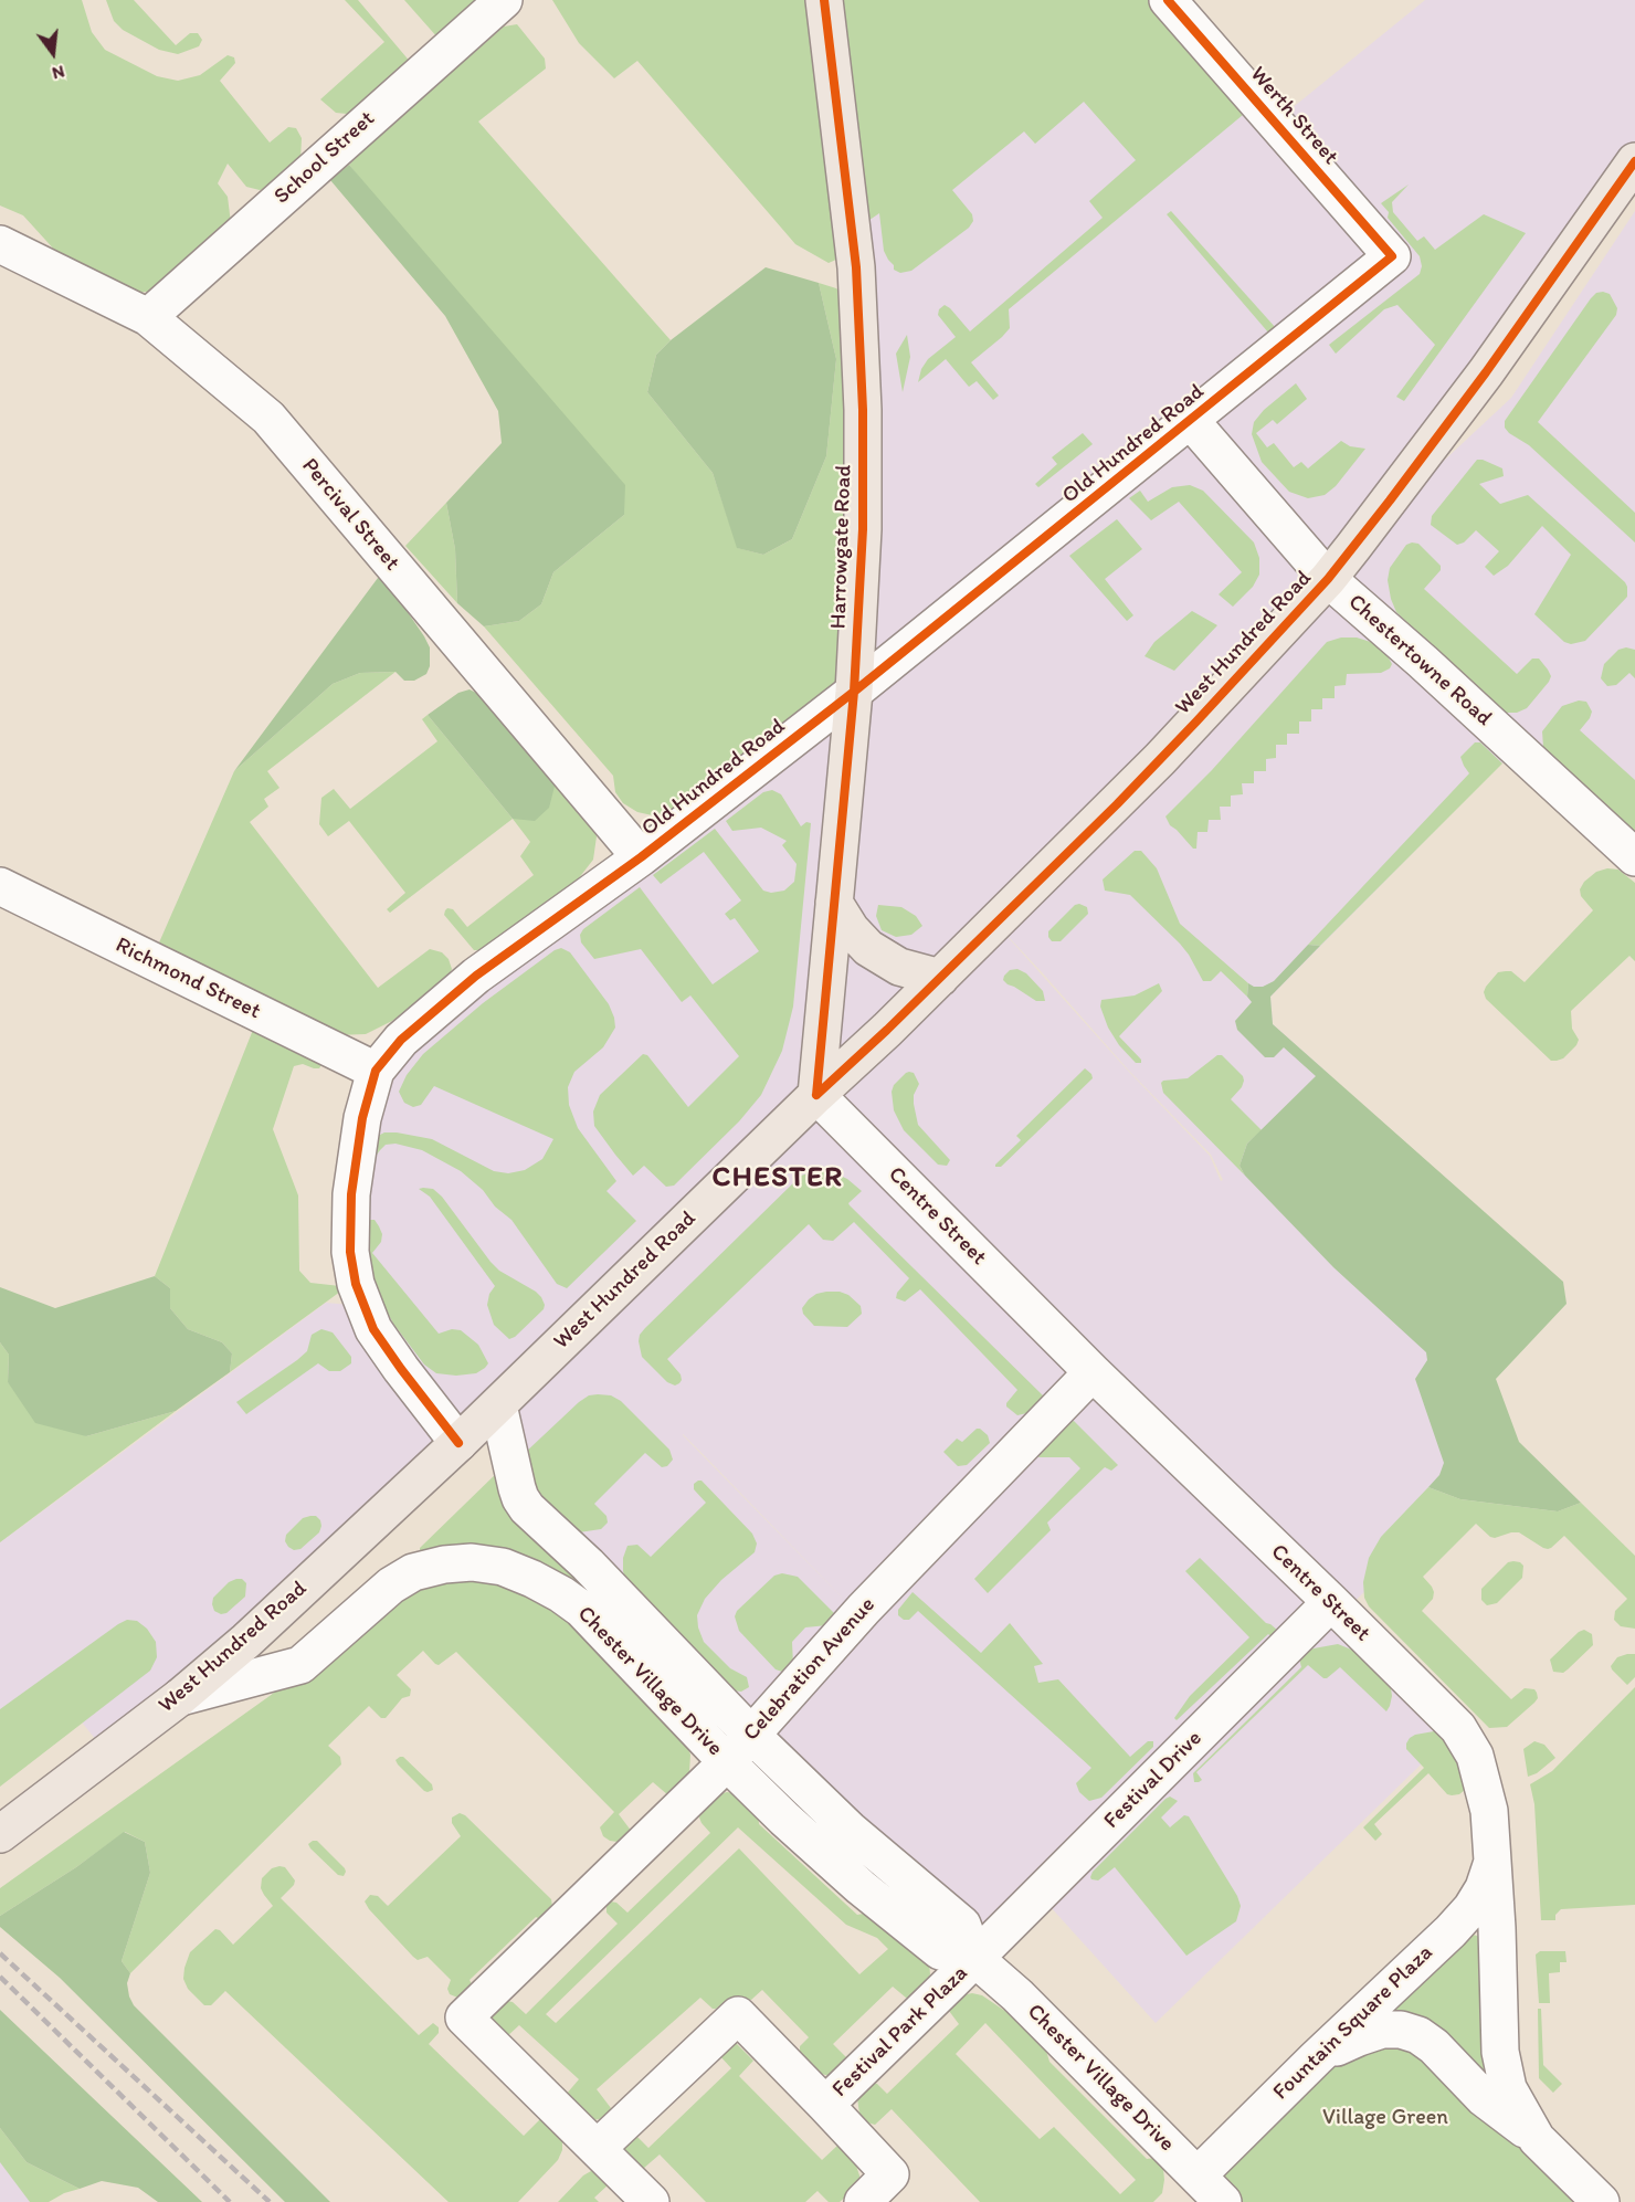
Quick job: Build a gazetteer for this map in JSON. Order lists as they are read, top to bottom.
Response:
{
  "streets": {
    "main road": ["Harrowgate Road", "West Hundred Road"],
    "street": [
      "Werth Street",
      "School Street",
      "Old Hundred Road",
      "Percival Street",
      "Chestertowne Road",
      "Richmond Street",
      "Centre Street",
      "Celebration Avenue",
      "Chester Village Drive",
      "Festival Drive",
      "Fountain Square Plaza",
      "Festival Park Plaza"
    ]
  },
  "crossings": [
    ["Werth Street", "Old Hundred Road"],
    ["School Street", "Percival Street"],
    ["Old Hundred Road", "Percival Street"],
    ["Old Hundred Road", "Harrowgate Road"],
    ["Old Hundred Road", "West Hundred Road"],
    ["Old Hundred Road", "Chestertowne Road"],
    ["Old Hundred Road", "Richmond Street"],
    ["Harrowgate Road", "West Hundred Road"],
    ["Harrowgate Road", "Centre Street"],
    ["West Hundred Road", "Chestertowne Road"],
    ["West Hundred Road", "Centre Street"],
    ["West Hundred Road", "Chester Village Drive"],
    ["Centre Street", "Celebration Avenue"],
    ["Centre Street", "Festival Drive"],
    ["Centre Street", "Fountain Square Plaza"],
    ["Celebration Avenue", "Chester Village Drive"],
    ["Celebration Avenue", "Festival Park Plaza"],
    ["Chester Village Drive", "Festival Drive"],
    ["Chester Village Drive", "Fountain Square Plaza"],
    ["Chester Village Drive", "Festival Park Plaza"],
    ["Festival Drive", "Festival Park Plaza"]
  ],
  "districts": ["CHESTER"],
  "parks": ["Village Green"],
  "north": "bottom"
}
